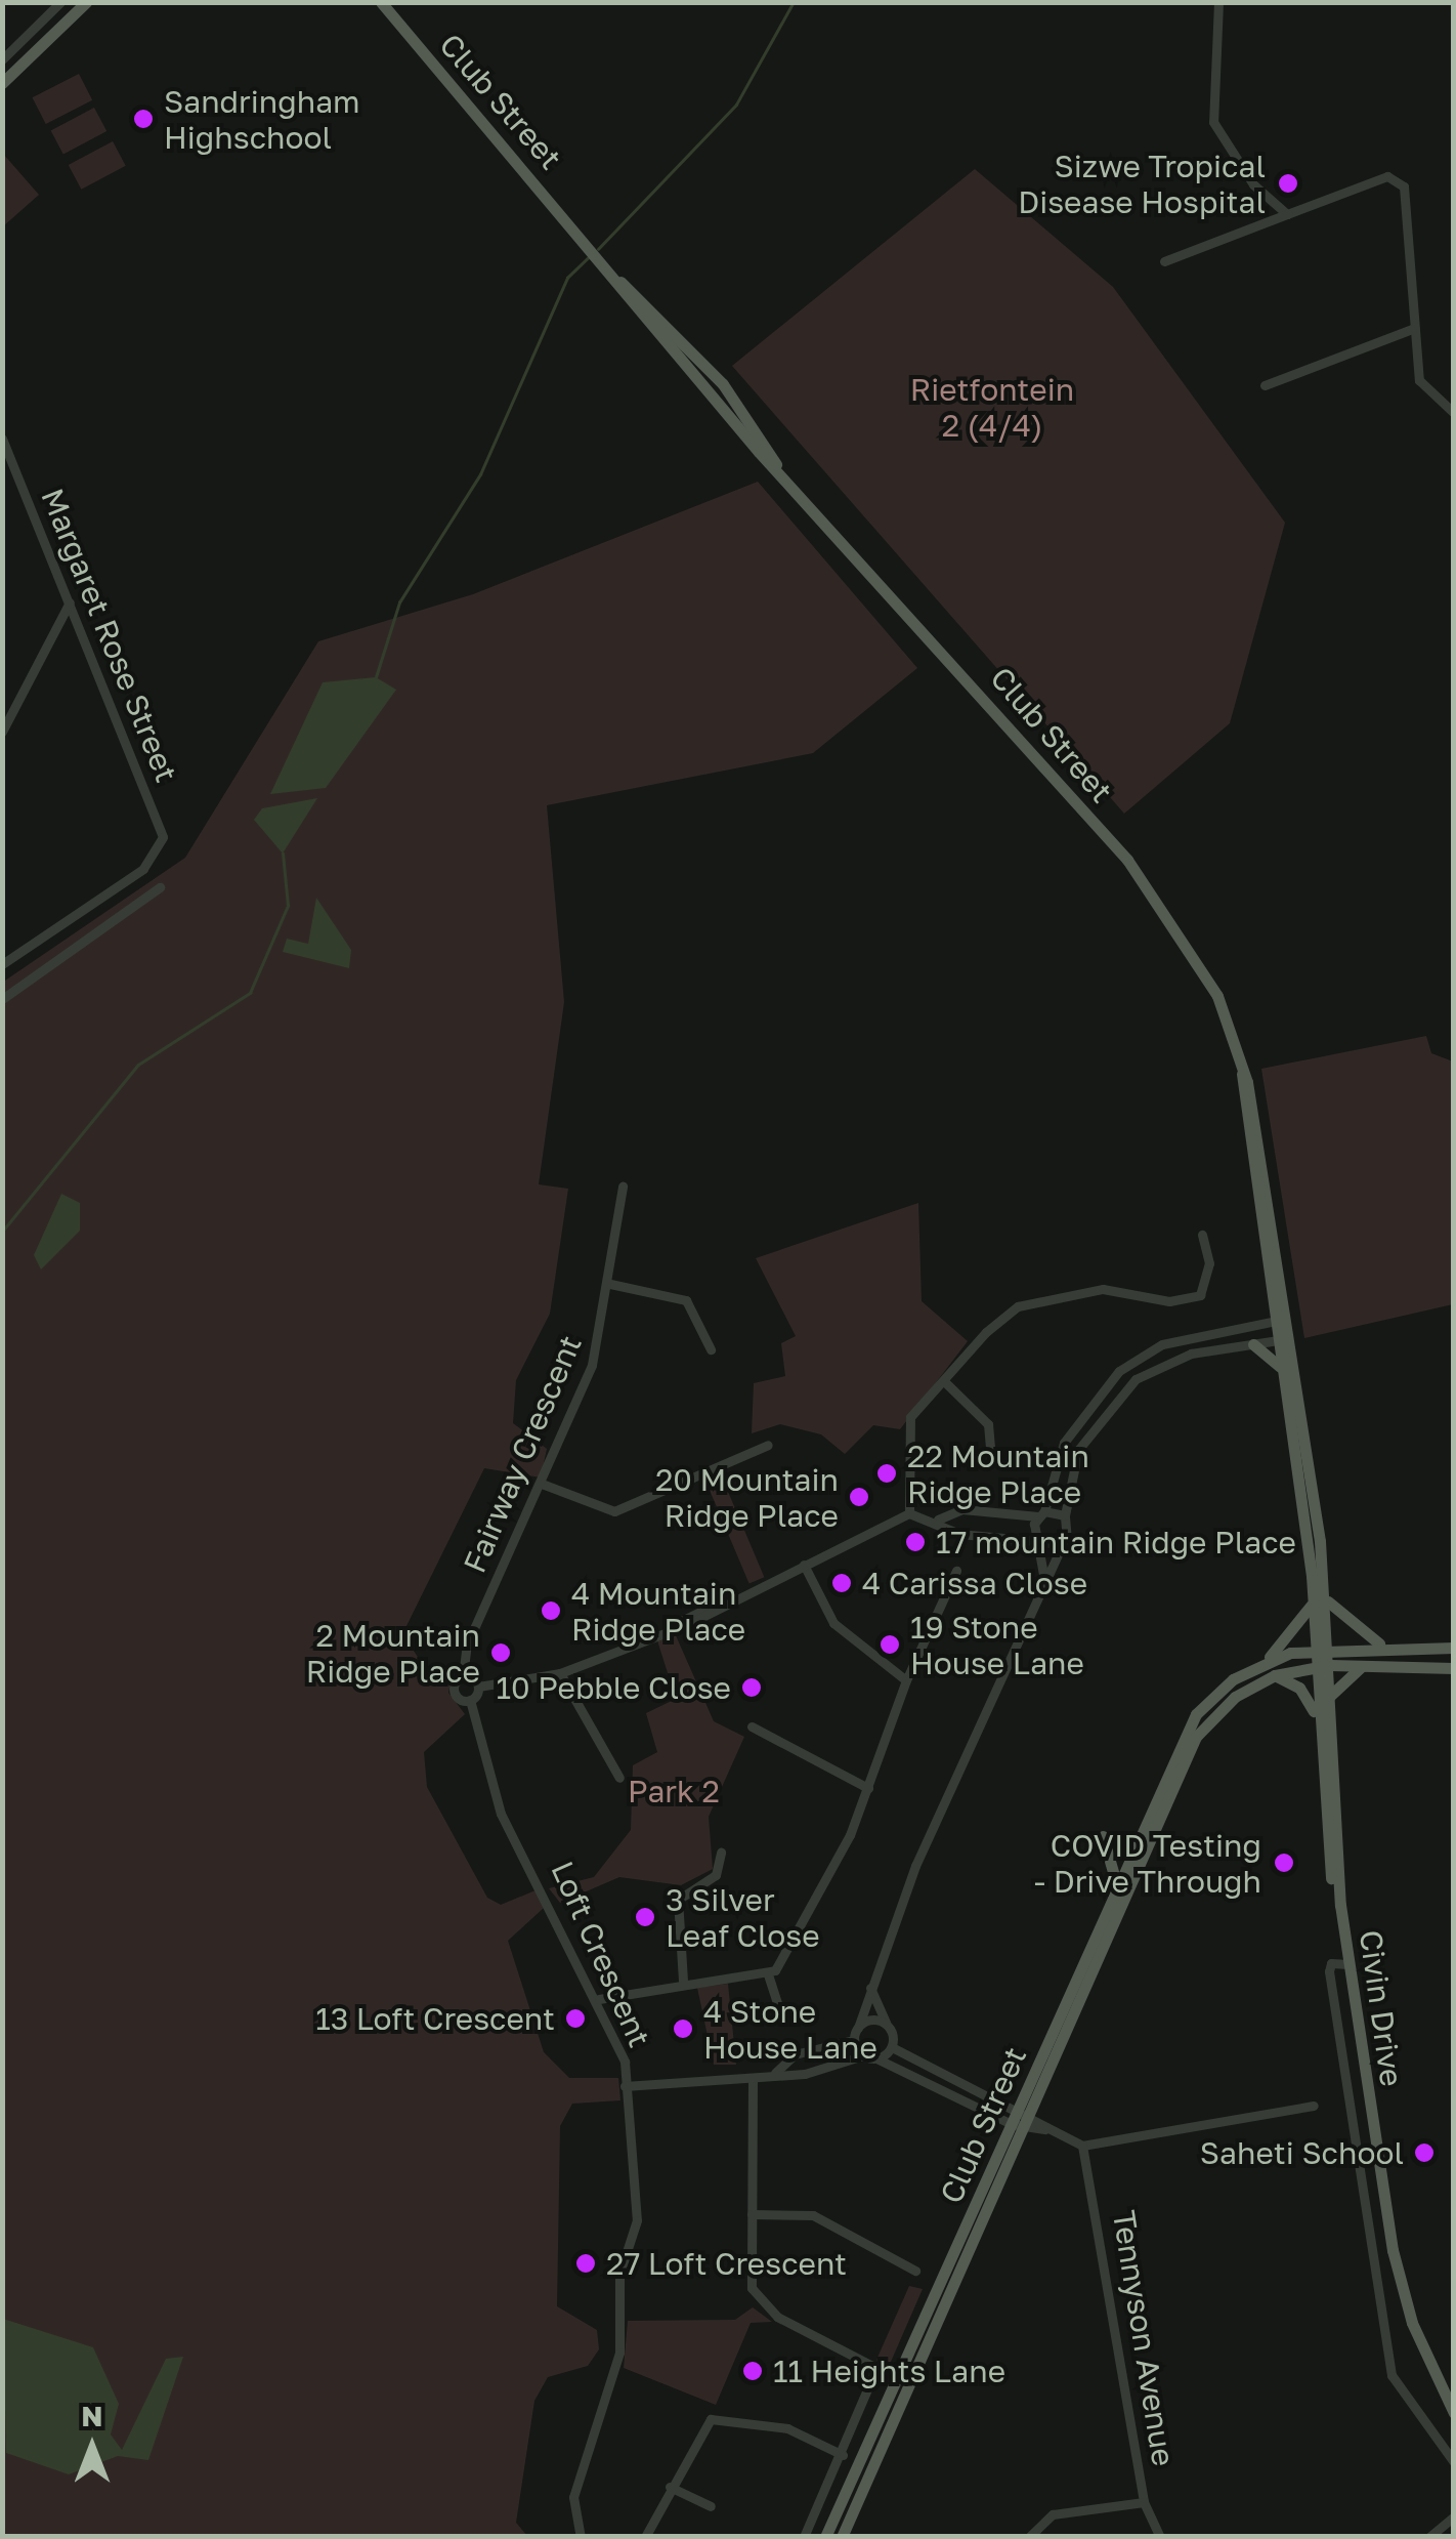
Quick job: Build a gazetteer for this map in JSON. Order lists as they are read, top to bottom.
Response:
{
  "streets": {
    "main road": ["Club Street", "Civin Drive"],
    "street": [
      "Margaret Rose Street",
      "Fairway Crescent",
      "Loft Crescent",
      "Tennyson Avenue"
    ]
  },
  "crossings": [
    ["Club Street", "Civin Drive"],
    ["Fairway Crescent", "Loft Crescent"]
  ],
  "parks": ["Rietfontein 2 (4/4)", "Park 2"],
  "places": [
    "Sandringham Highschool",
    "Sizwe Tropical Disease Hospital",
    "22 Mountain Ridge Place",
    "20 Mountain Ridge Place",
    "17 mountain Ridge Place",
    "4 Carissa Close",
    "4 Mountain Ridge Place",
    "19 Stone House Lane",
    "2 Mountain Ridge Place",
    "10 Pebble Close",
    "COVID Testing - Drive Through",
    "3 Silver Leaf Close",
    "13 Loft Crescent",
    "4 Stone House Lane",
    "Saheti School",
    "27 Loft Crescent",
    "11 Heights Lane"
  ],
  "north": "top"
}
